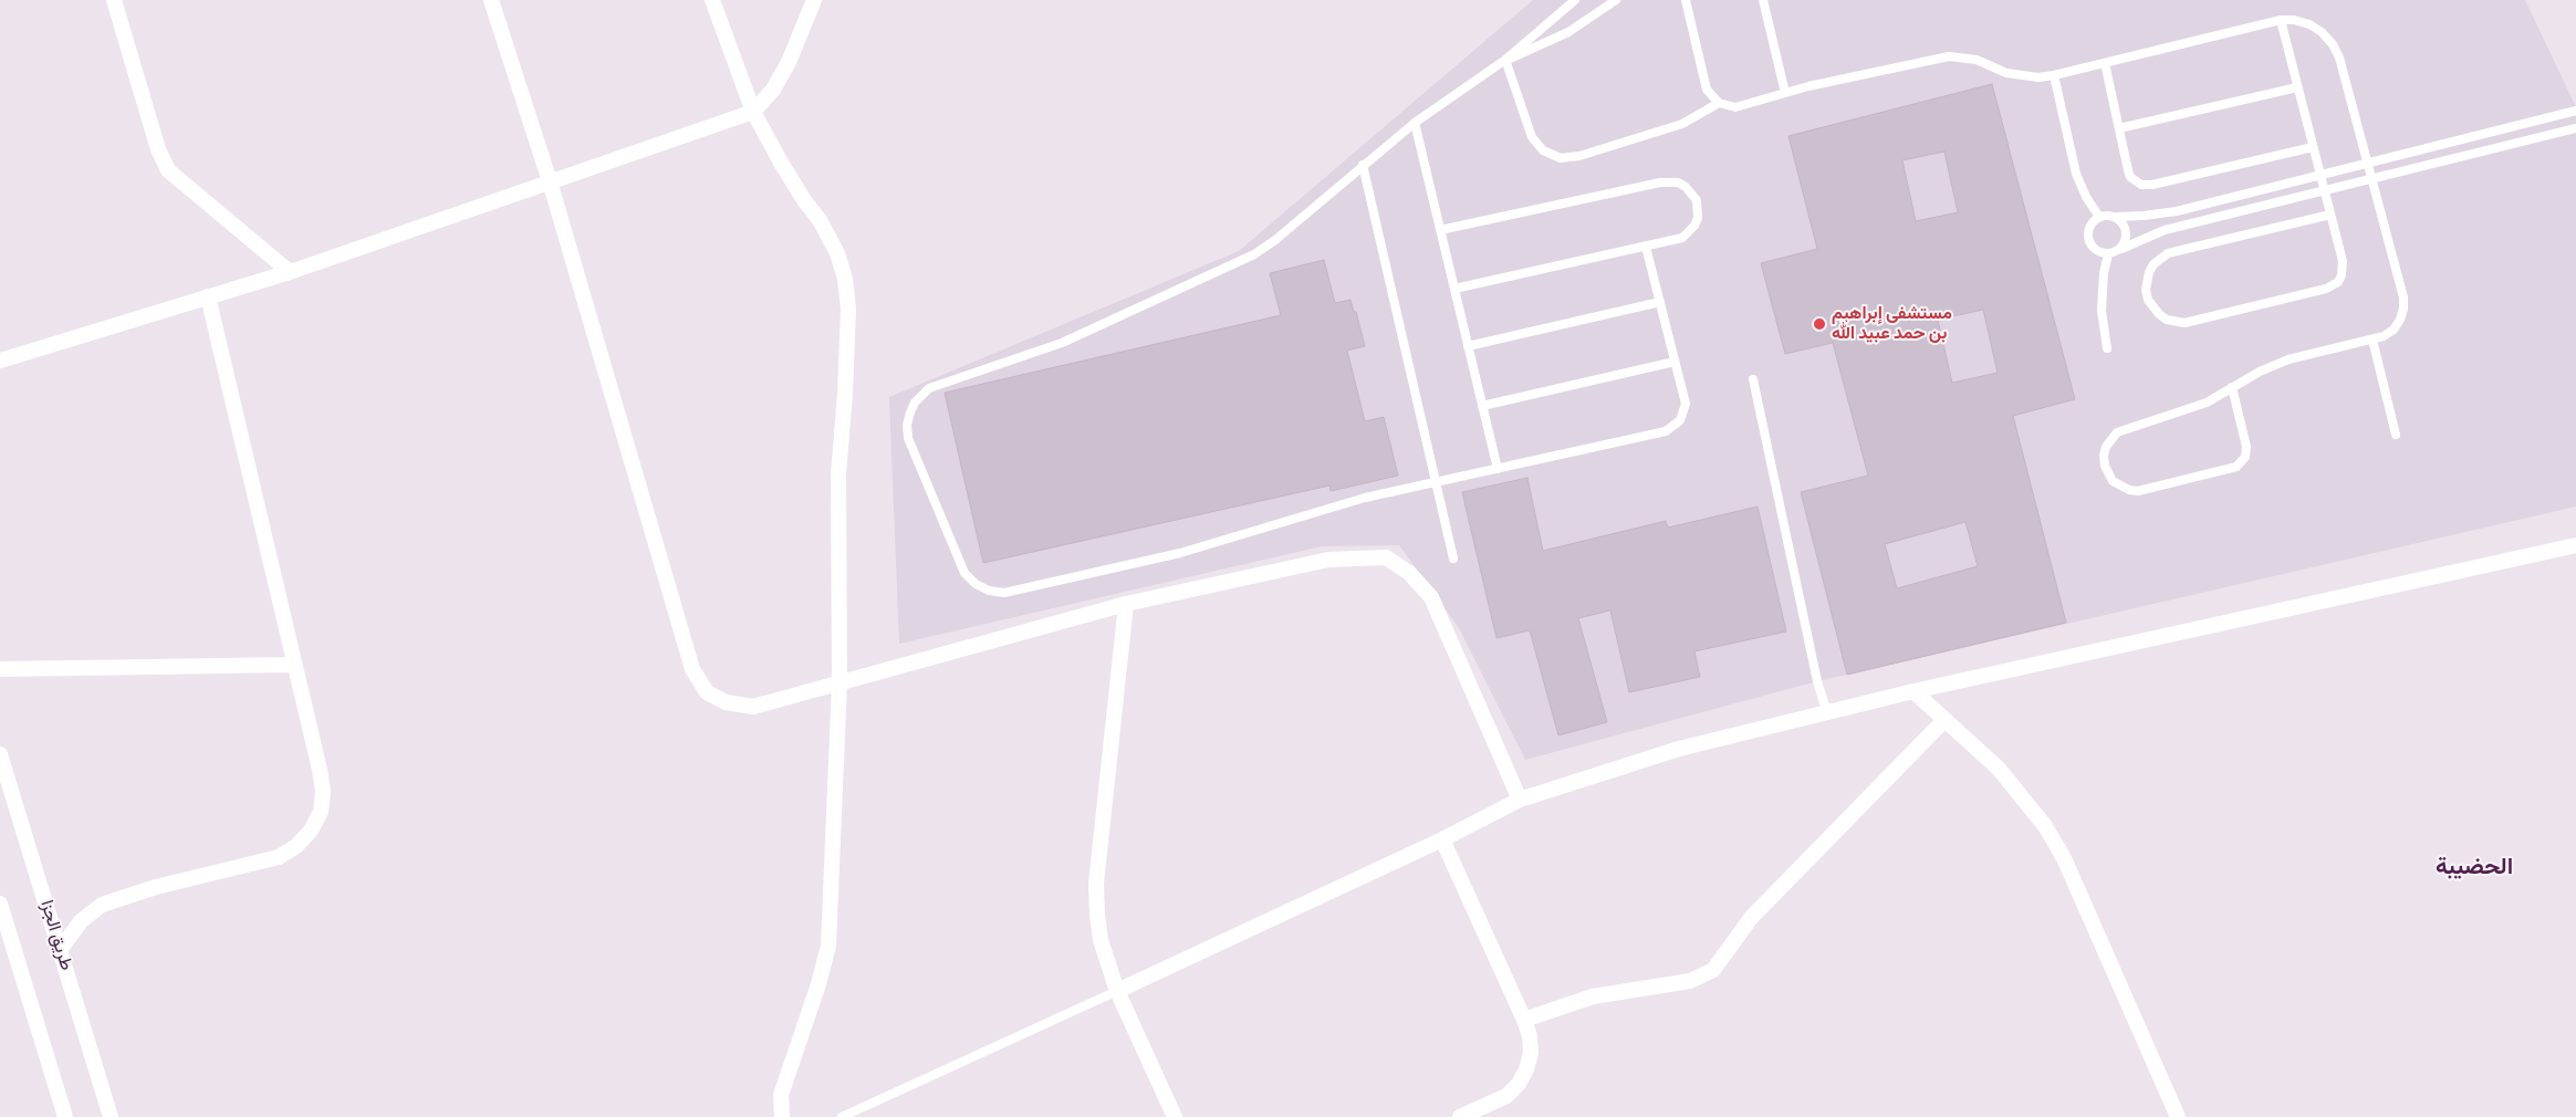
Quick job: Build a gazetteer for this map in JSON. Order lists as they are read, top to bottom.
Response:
{
  "streets": {
    "street": ["طريق الجزا"]
  },
  "districts": ["الحضيبة"],
  "places": ["مستشفى إبراهيم بن حمد عبيد الله"]
}
